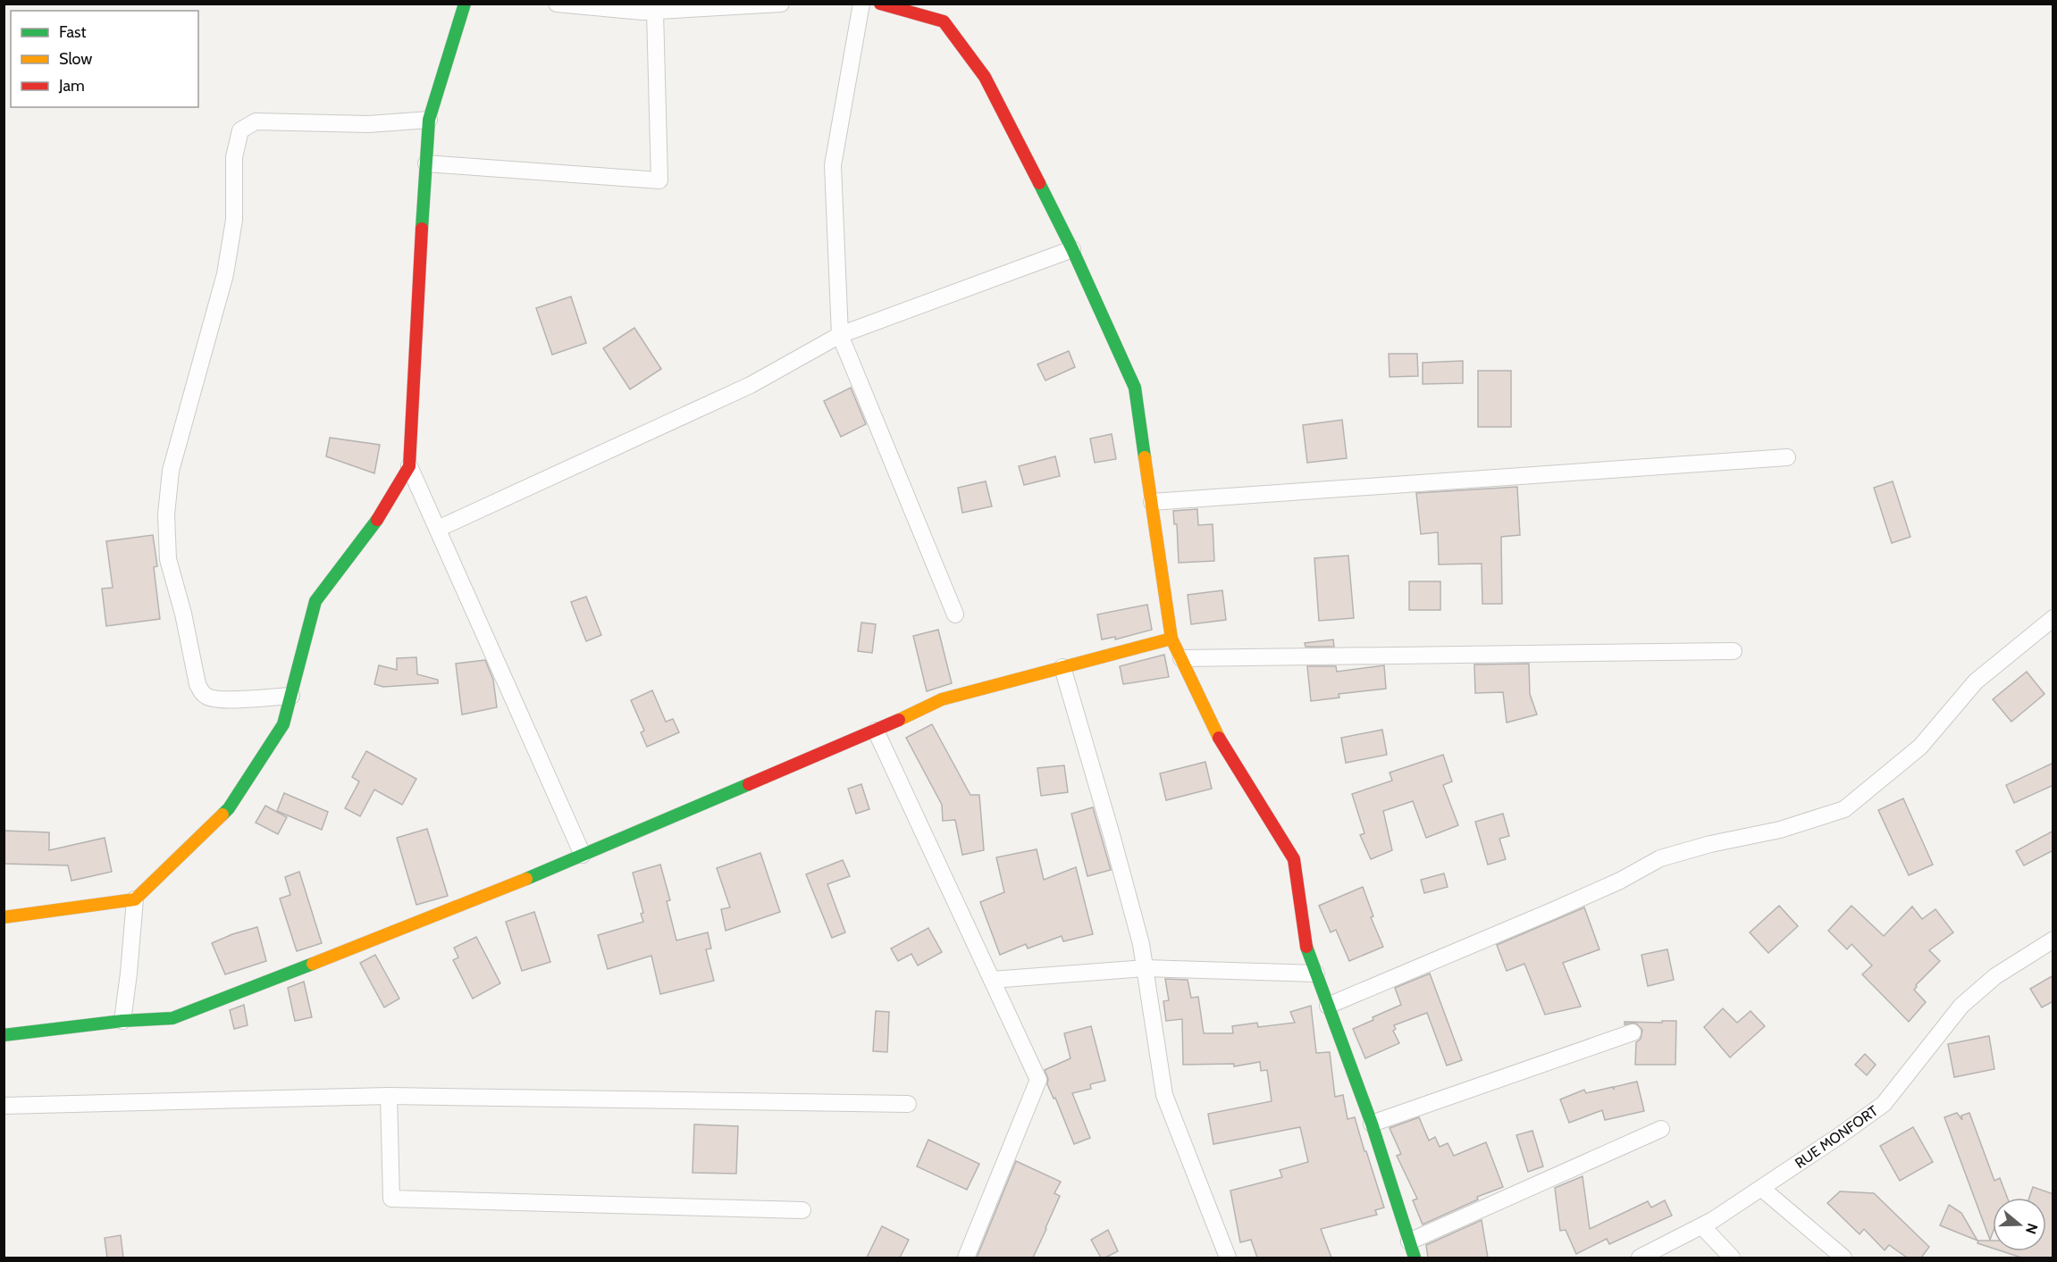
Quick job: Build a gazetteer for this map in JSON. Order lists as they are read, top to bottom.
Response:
{
  "streets": {
    "street": ["RUE MONFORT"]
  },
  "legend": ["Fast", "Slow", "Jam"],
  "north": "right"
}
